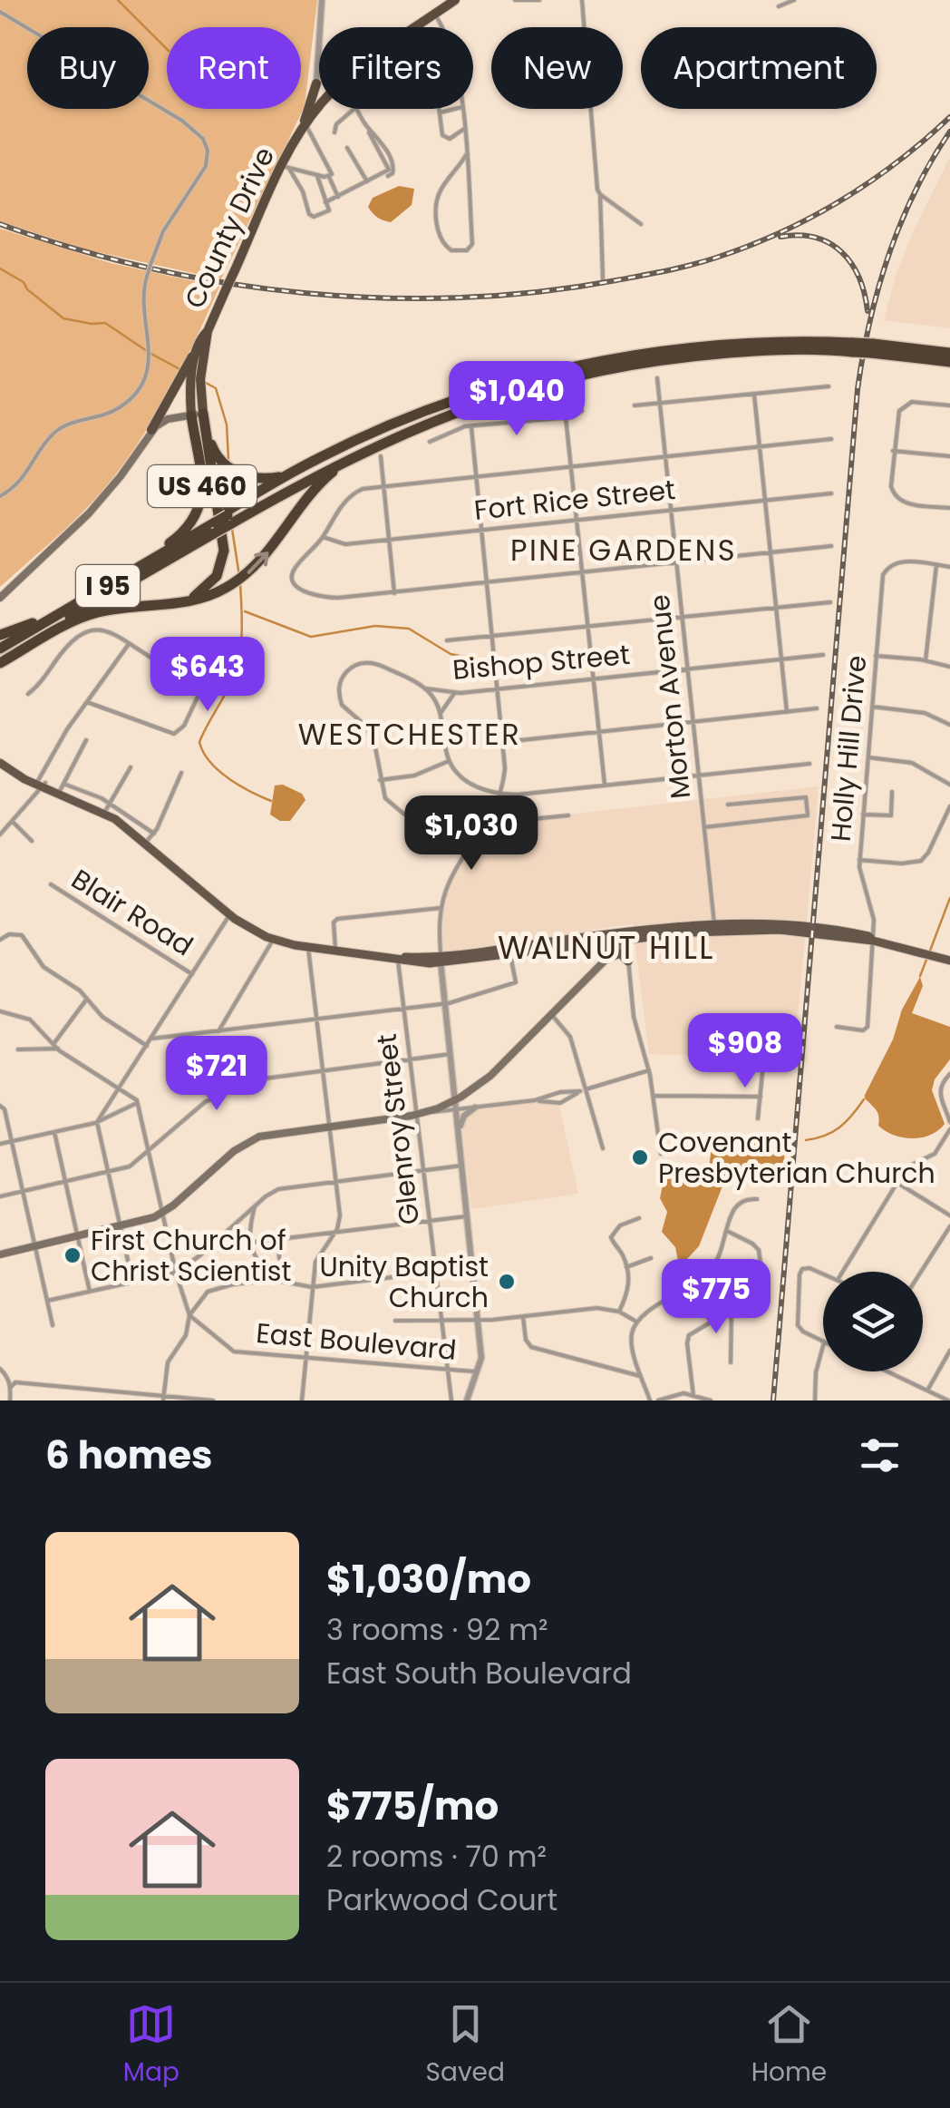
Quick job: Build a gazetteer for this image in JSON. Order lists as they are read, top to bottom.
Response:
{
  "streets": {
    "highway": ["County Drive", "US 460", "I 95"],
    "street": [
      "Fort Rice Street",
      "Bishop Street",
      "Morton Avenue",
      "Holly Hill Drive",
      "Blair Road",
      "Glenroy Street",
      "East Boulevard"
    ]
  },
  "crossings": [
    ["County Drive", "US 460"],
    ["US 460", "I 95"],
    ["Fort Rice Street", "Morton Avenue"],
    ["Bishop Street", "Morton Avenue"],
    ["Glenroy Street", "East Boulevard"]
  ],
  "districts": ["PINE GARDENS", "WESTCHESTER", "WALNUT HILL"],
  "places": ["Covenant Presbyterian Church", "First Church of Christ Scientist", "Unity Baptist Church"],
  "page": {
    "chip": [
      "Buy",
      "Rent",
      "Filters",
      "New",
      "Apartment"
    ],
    "price": [
      "$1,040",
      "$643",
      "$1,030",
      "$908",
      "$721",
      "$775"
    ],
    "heading": "6 homes",
    "list": [
      {
        "name": "$1,030/mo",
        "note": "3 rooms · 92 m² · East South Boulevard"
      },
      {
        "name": "$775/mo",
        "note": "2 rooms · 70 m² · Parkwood Court"
      }
    ],
    "tabs": ["Map", "Saved", "Home"]
  }
}
